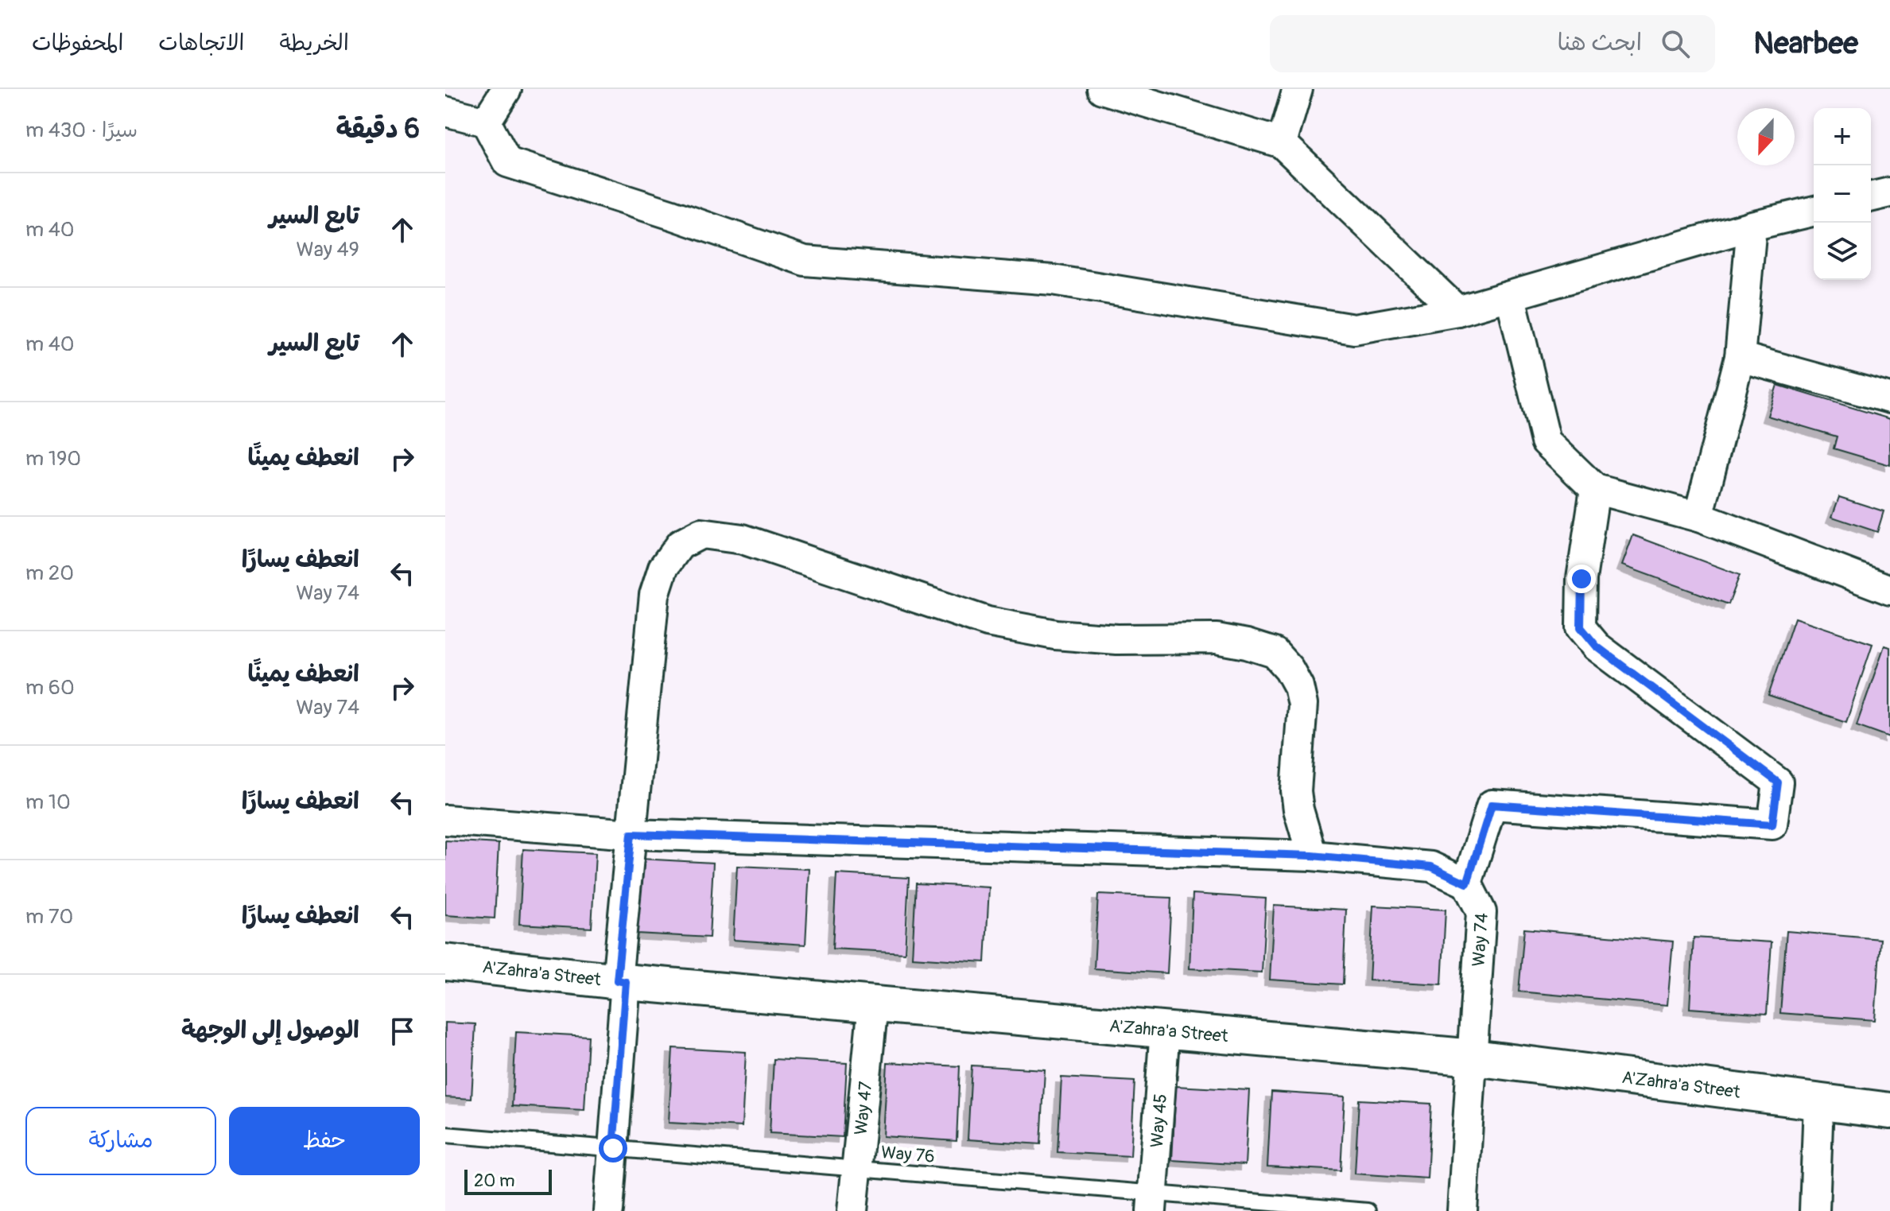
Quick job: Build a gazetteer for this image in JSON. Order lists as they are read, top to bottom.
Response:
{
  "streets": {
    "street": [
      "Way 74",
      "A'Zahra'a Street",
      "Way 47",
      "Way 45"
    ],
    "lane": ["Way 76"]
  },
  "crossings": [
    ["Way 74", "A'Zahra'a Street"],
    ["A'Zahra'a Street", "Way 47"],
    ["A'Zahra'a Street", "Way 45"],
    ["Way 47", "Way 76"],
    ["Way 45", "Way 76"]
  ],
  "scale_bar": "20 m",
  "north": "bottom",
  "page": {
    "header": "Nearbee",
    "search": "ابحث هنا",
    "nav": ["الخريطة", "الاتجاهات", "المحفوظات"],
    "heading": ["6 دقيقة", "سيرًا · 430 m"],
    "map_buttons": ["+", "−"],
    "list": [
      ["تابع السير", "Way 49", "40 m"],
      ["تابع السير", "40 m"],
      ["انعطف يمينًا", "190 m"],
      ["انعطف يسارًا", "Way 74", "20 m"],
      ["انعطف يمينًا", "Way 74", "60 m"],
      ["انعطف يسارًا", "10 m"],
      ["انعطف يسارًا", "70 m"],
      "الوصول إلى الوجهة"
    ],
    "buttons": ["حفظ", "مشاركة"],
    "scale": "20 m"
  }
}
